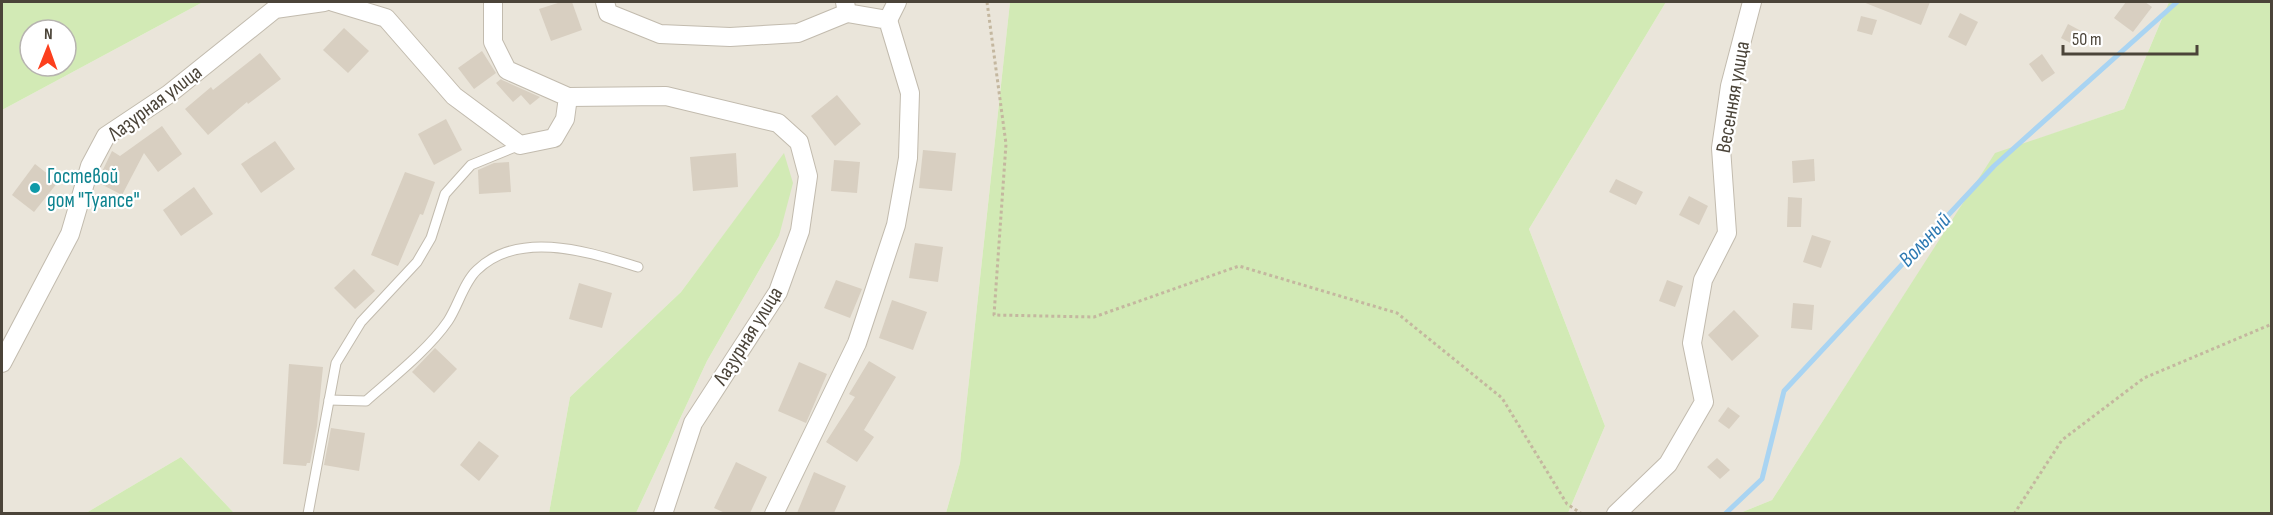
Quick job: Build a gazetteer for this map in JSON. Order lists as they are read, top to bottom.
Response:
{
  "streets": {
    "street": ["Весенняя улица", "Лазурная улица"]
  },
  "water": ["Вольный"],
  "places": ["Гостевой дом \"Туапсе\""],
  "scale_bar": "50 m",
  "north": "top"
}
